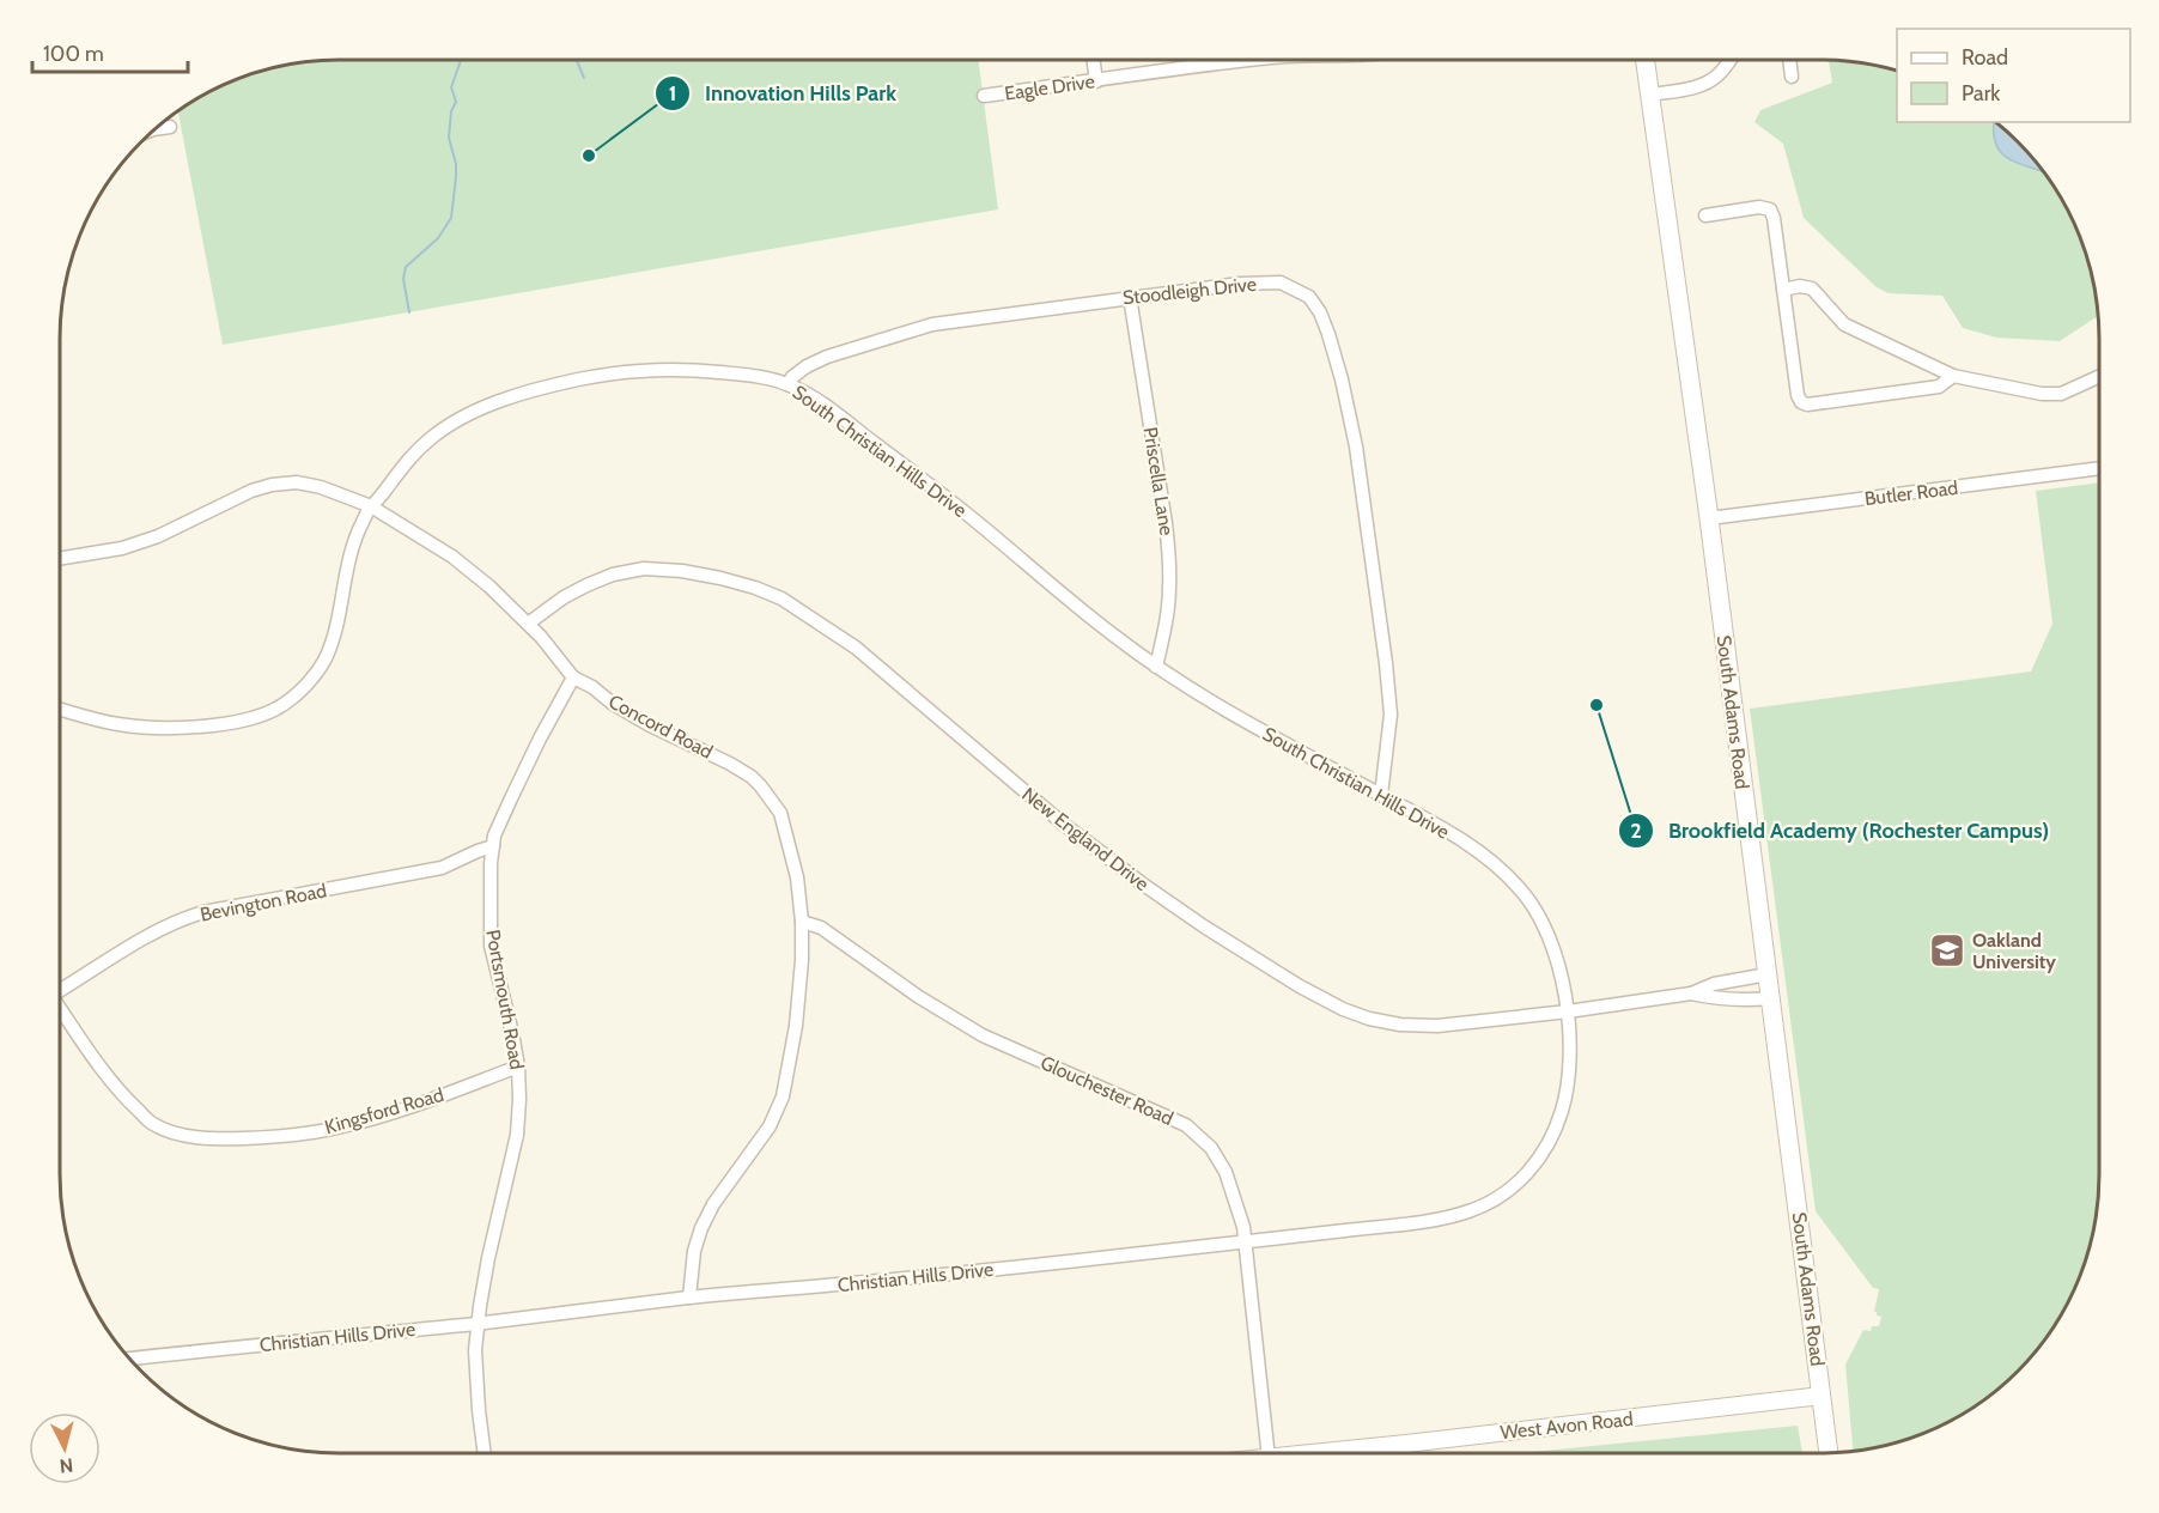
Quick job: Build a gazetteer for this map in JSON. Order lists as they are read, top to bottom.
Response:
{
  "streets": {
    "main road": ["South Adams Road"],
    "street": [
      "Eagle Drive",
      "Stoodleigh Drive",
      "South Christian Hills Drive",
      "Priscella Lane",
      "Butler Road",
      "Concord Road",
      "New England Drive",
      "Bevington Road",
      "Portsmouth Road",
      "Glouchester Road",
      "Kingsford Road",
      "Christian Hills Drive",
      "West Avon Road"
    ]
  },
  "crossings": [
    ["Stoodleigh Drive", "South Christian Hills Drive"],
    ["Stoodleigh Drive", "Priscella Lane"],
    ["South Christian Hills Drive", "Priscella Lane"],
    ["South Christian Hills Drive", "Concord Road"],
    ["South Christian Hills Drive", "New England Drive"],
    ["South Christian Hills Drive", "Christian Hills Drive"],
    ["Butler Road", "South Adams Road"],
    ["South Adams Road", "New England Drive"],
    ["South Adams Road", "West Avon Road"],
    ["Concord Road", "New England Drive"],
    ["Concord Road", "Portsmouth Road"],
    ["Concord Road", "Glouchester Road"],
    ["Concord Road", "Christian Hills Drive"],
    ["New England Drive", "Christian Hills Drive"],
    ["Bevington Road", "Portsmouth Road"],
    ["Portsmouth Road", "Kingsford Road"],
    ["Portsmouth Road", "Christian Hills Drive"],
    ["Glouchester Road", "Christian Hills Drive"]
  ],
  "places": {
    "other": ["Innovation Hills Park", "Brookfield Academy (Rochester Campus)"],
    "school or university": ["Oakland University"]
  },
  "legend": ["Road", "Park"],
  "scale_bar": "100 m",
  "north": "bottom"
}
